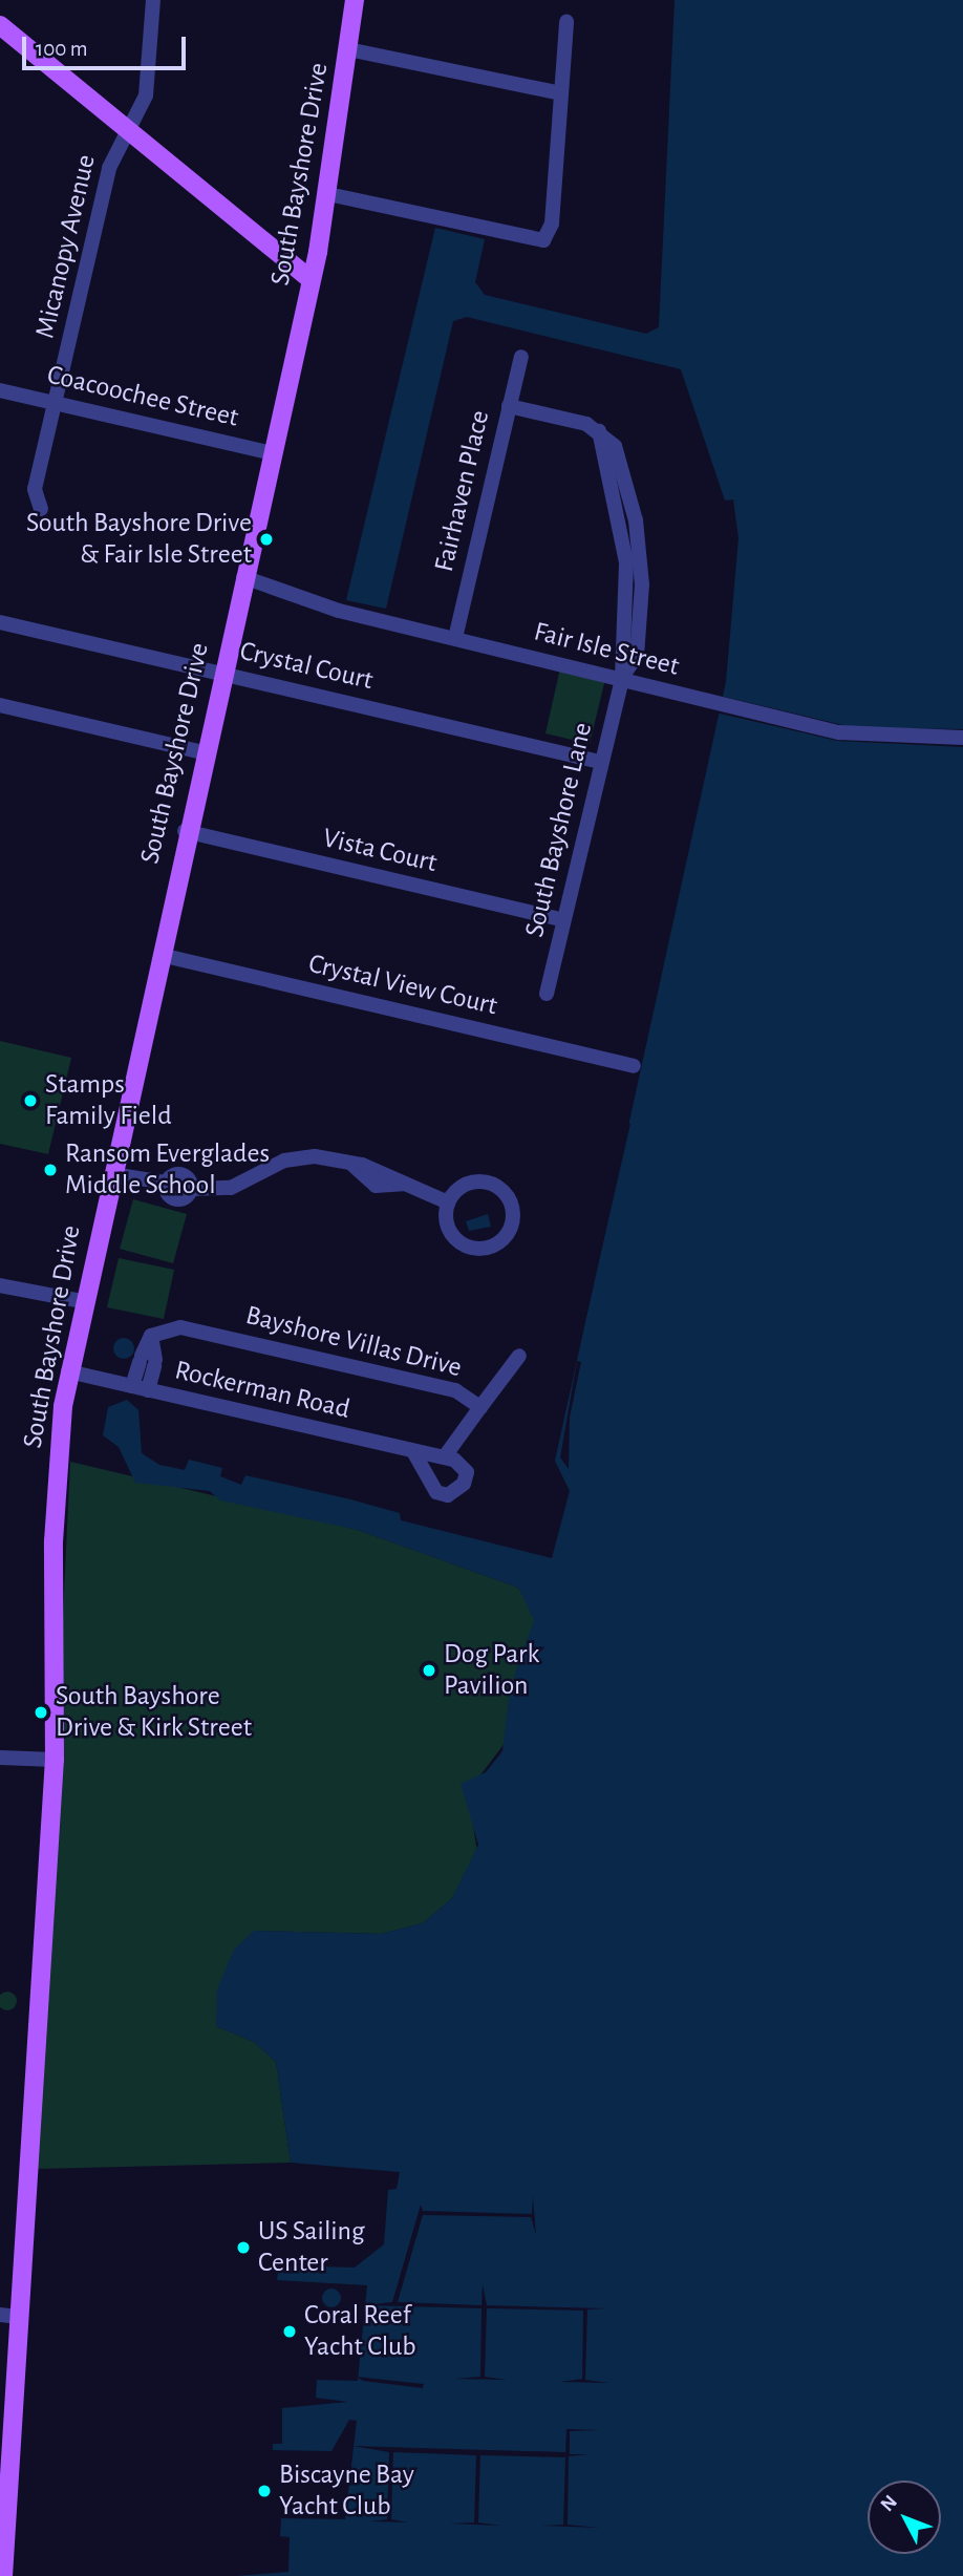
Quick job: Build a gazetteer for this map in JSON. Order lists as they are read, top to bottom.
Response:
{
  "streets": {
    "main road": ["South Bayshore Drive"],
    "street": [
      "Micanopy Avenue",
      "Coacoochee Street",
      "Fairhaven Place",
      "Fair Isle Street",
      "Crystal Court",
      "South Bayshore Lane",
      "Vista Court",
      "Crystal View Court",
      "Bayshore Villas Drive",
      "Rockerman Road"
    ]
  },
  "crossings": [
    ["South Bayshore Drive", "Coacoochee Street"],
    ["South Bayshore Drive", "Fair Isle Street"],
    ["South Bayshore Drive", "Crystal Court"],
    ["South Bayshore Drive", "Vista Court"],
    ["South Bayshore Drive", "Crystal View Court"],
    ["South Bayshore Drive", "Rockerman Road"],
    ["Micanopy Avenue", "Coacoochee Street"],
    ["Fairhaven Place", "Fair Isle Street"],
    ["Fairhaven Place", "South Bayshore Lane"],
    ["Fair Isle Street", "South Bayshore Lane"],
    ["Crystal Court", "South Bayshore Lane"],
    ["South Bayshore Lane", "Vista Court"],
    ["Bayshore Villas Drive", "Rockerman Road"]
  ],
  "places": [
    "South Bayshore Drive & Fair Isle Street",
    "Stamps Family Field",
    "Ransom Everglades Middle School",
    "Dog Park Pavilion",
    "South Bayshore Drive & Kirk Street",
    "US Sailing Center",
    "Coral Reef Yacht Club",
    "Biscayne Bay Yacht Club"
  ],
  "scale_bar": "100 m",
  "north": "top left"
}
